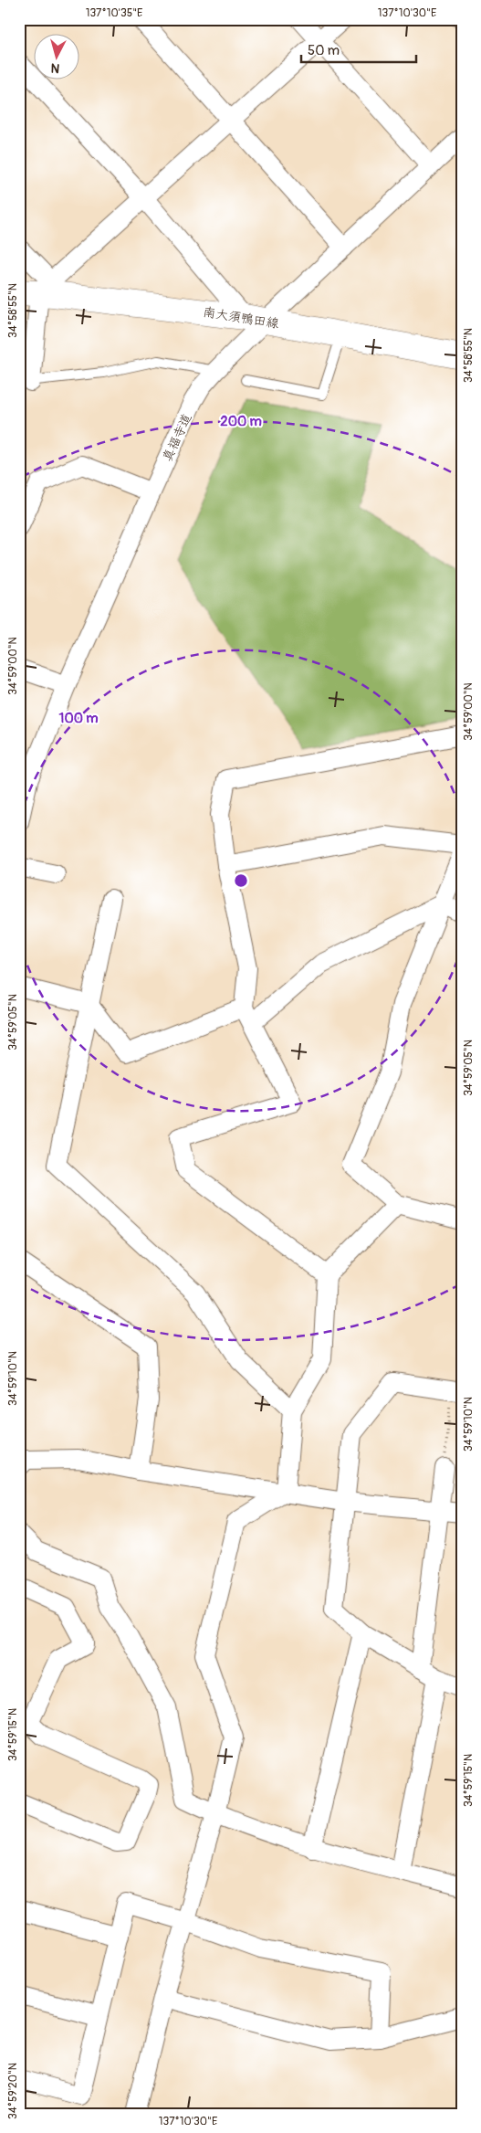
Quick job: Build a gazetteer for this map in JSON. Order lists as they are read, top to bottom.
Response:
{
  "streets": {
    "main road": ["南大須鴨田線"],
    "street": ["真福寺道"]
  },
  "crossings": [
    ["南大須鴨田線", "真福寺道"]
  ],
  "scale_bar": "50 m",
  "north": "bottom",
  "coordinates": [
    "137°10'35\"E",
    "137°10'30\"E",
    "34°58'55\"N",
    "34°59'00\"N",
    "34°59'05\"N",
    "34°59'10\"N",
    "34°59'15\"N",
    "34°59'20\"N"
  ],
  "rings": ["200 m", "100 m"]
}
